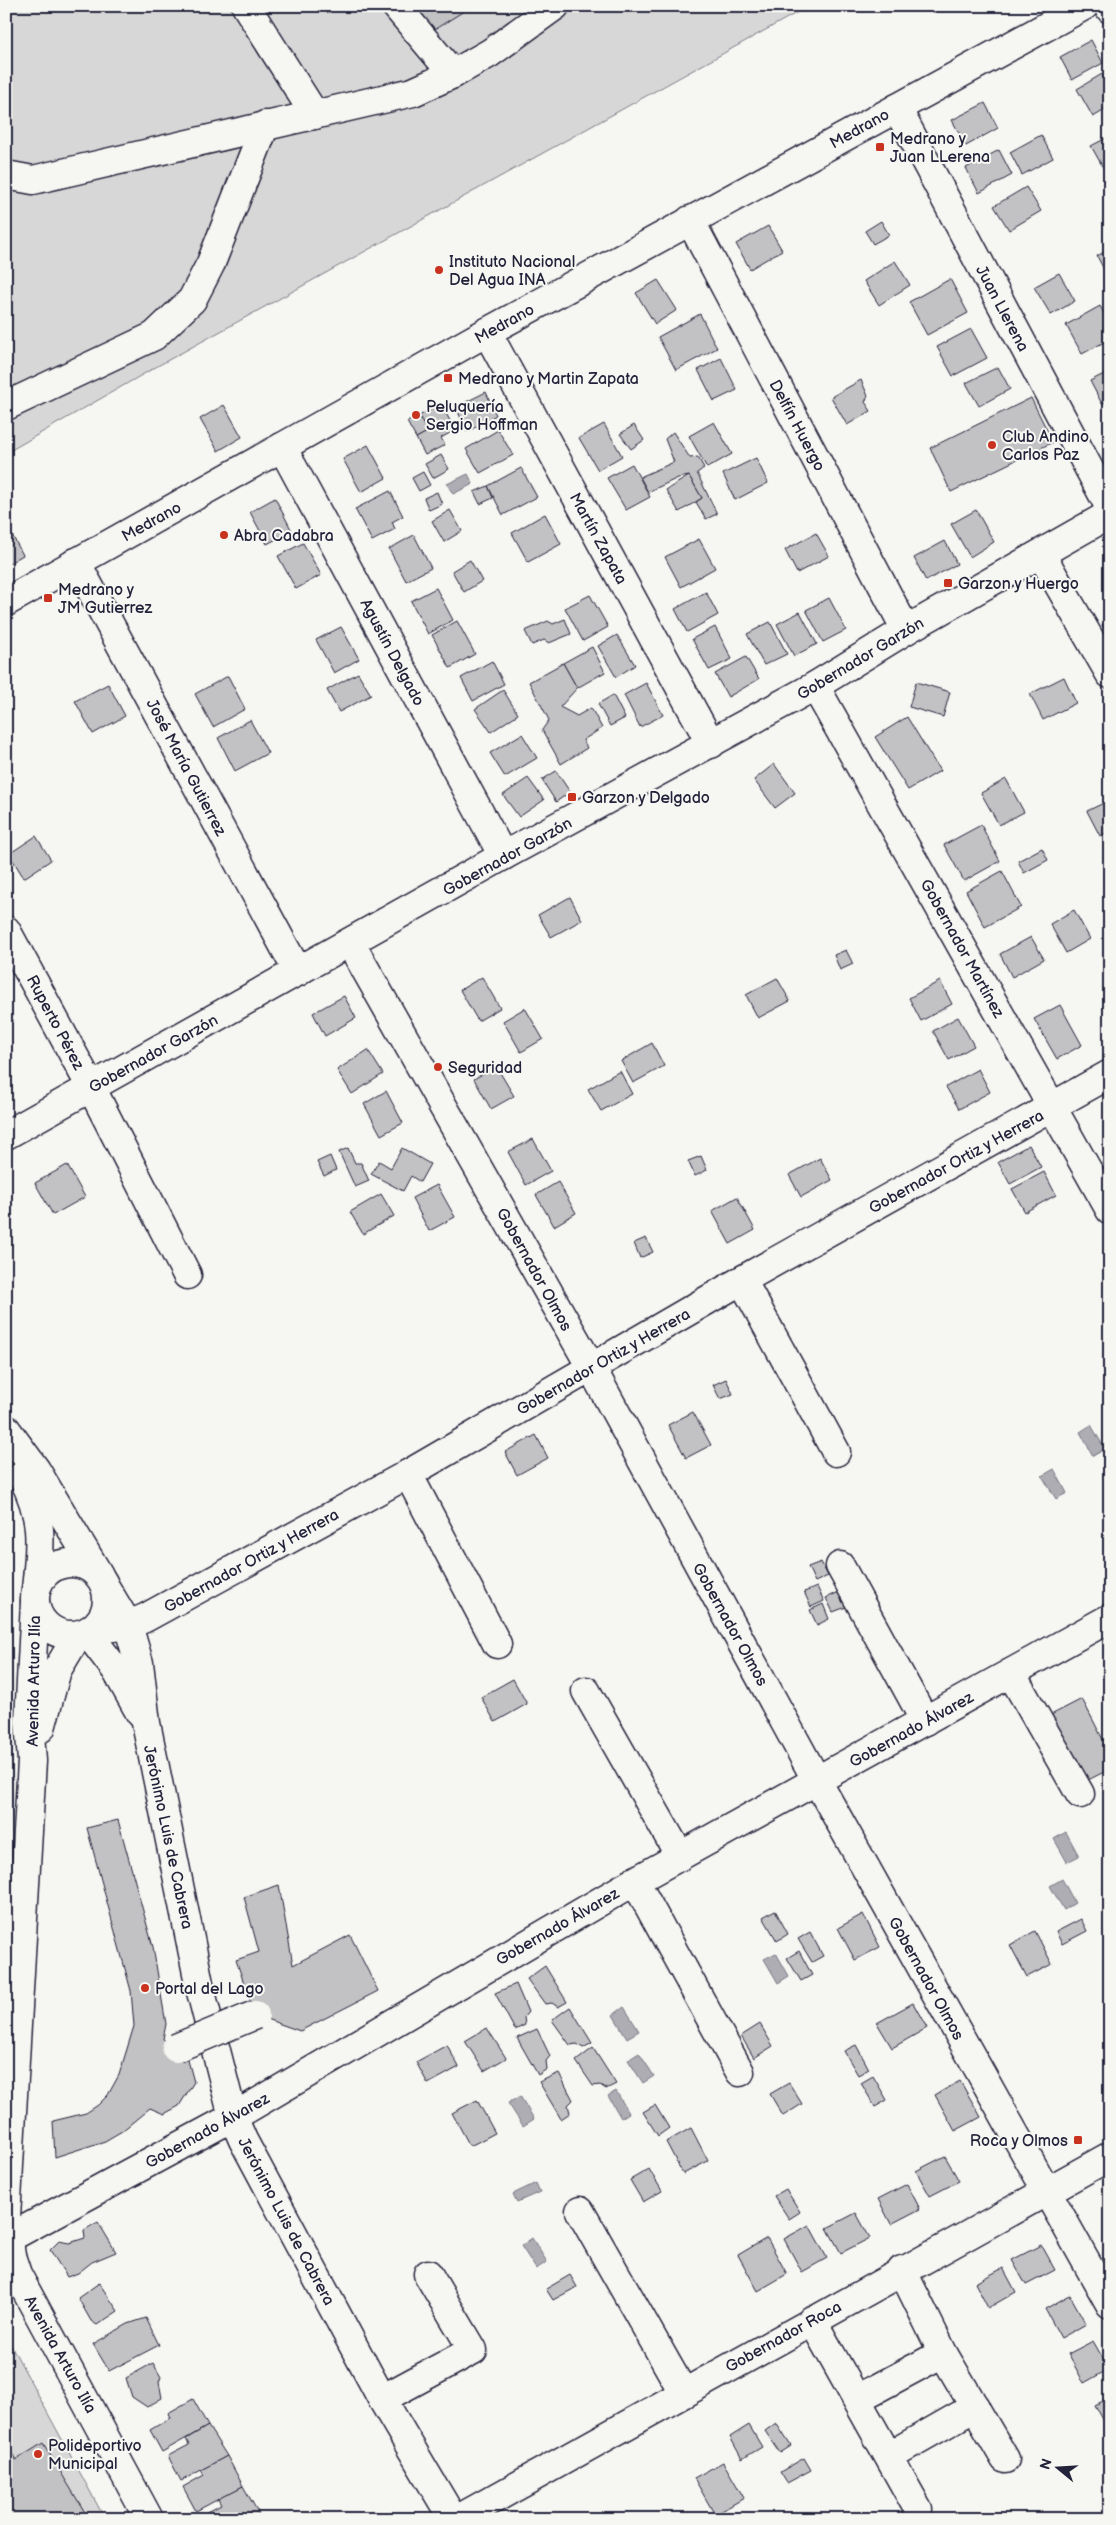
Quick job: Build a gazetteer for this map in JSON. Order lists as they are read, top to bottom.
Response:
{
  "streets": {
    "street": [
      "Medrano",
      "Juan Llerena",
      "Delfín Huergo",
      "Martín Zapata",
      "Agustín Delgado",
      "Gobernador Garzón",
      "José María Gutierrez",
      "Gobernador Martínez",
      "Ruperto Pérez",
      "Gobernador Ortiz y Herrera",
      "Gobernador Olmos",
      "Avenida Arturo Ilía",
      "Gobernado Álvarez",
      "Jerónimo Luis de Cabrera",
      "Gobernador Roca"
    ]
  },
  "crossings": [
    ["Medrano", "Juan Llerena"],
    ["Medrano", "Delfín Huergo"],
    ["Medrano", "Martín Zapata"],
    ["Medrano", "Agustín Delgado"],
    ["Medrano", "José María Gutierrez"],
    ["Delfín Huergo", "Gobernador Garzón"],
    ["Martín Zapata", "Gobernador Garzón"],
    ["Agustín Delgado", "Gobernador Garzón"],
    ["Gobernador Garzón", "José María Gutierrez"],
    ["Gobernador Garzón", "Gobernador Martínez"],
    ["Gobernador Garzón", "Ruperto Pérez"],
    ["Gobernador Garzón", "Gobernador Olmos"],
    ["Gobernador Martínez", "Gobernador Ortiz y Herrera"],
    ["Gobernador Ortiz y Herrera", "Gobernador Olmos"],
    ["Gobernador Ortiz y Herrera", "Avenida Arturo Ilía"],
    ["Gobernador Ortiz y Herrera", "Jerónimo Luis de Cabrera"],
    ["Gobernador Olmos", "Gobernado Álvarez"],
    ["Gobernador Olmos", "Gobernador Roca"],
    ["Avenida Arturo Ilía", "Gobernado Álvarez"],
    ["Avenida Arturo Ilía", "Jerónimo Luis de Cabrera"],
    ["Gobernado Álvarez", "Jerónimo Luis de Cabrera"]
  ],
  "places": {
    "transit": [
      "Medrano y Juan LLerena",
      "Medrano y Martin Zapata",
      "Garzon y Huergo",
      "Medrano y JM Gutierrez",
      "Garzon y Delgado",
      "Roca y Olmos"
    ],
    "other": [
      "Instituto Nacional Del Agua INA",
      "Peluquería Sergio Hoffman",
      "Club Andino Carlos Paz",
      "Abra Cadabra",
      "Seguridad",
      "Portal del Lago",
      "Polideportivo Municipal"
    ]
  },
  "north": "left"
}
